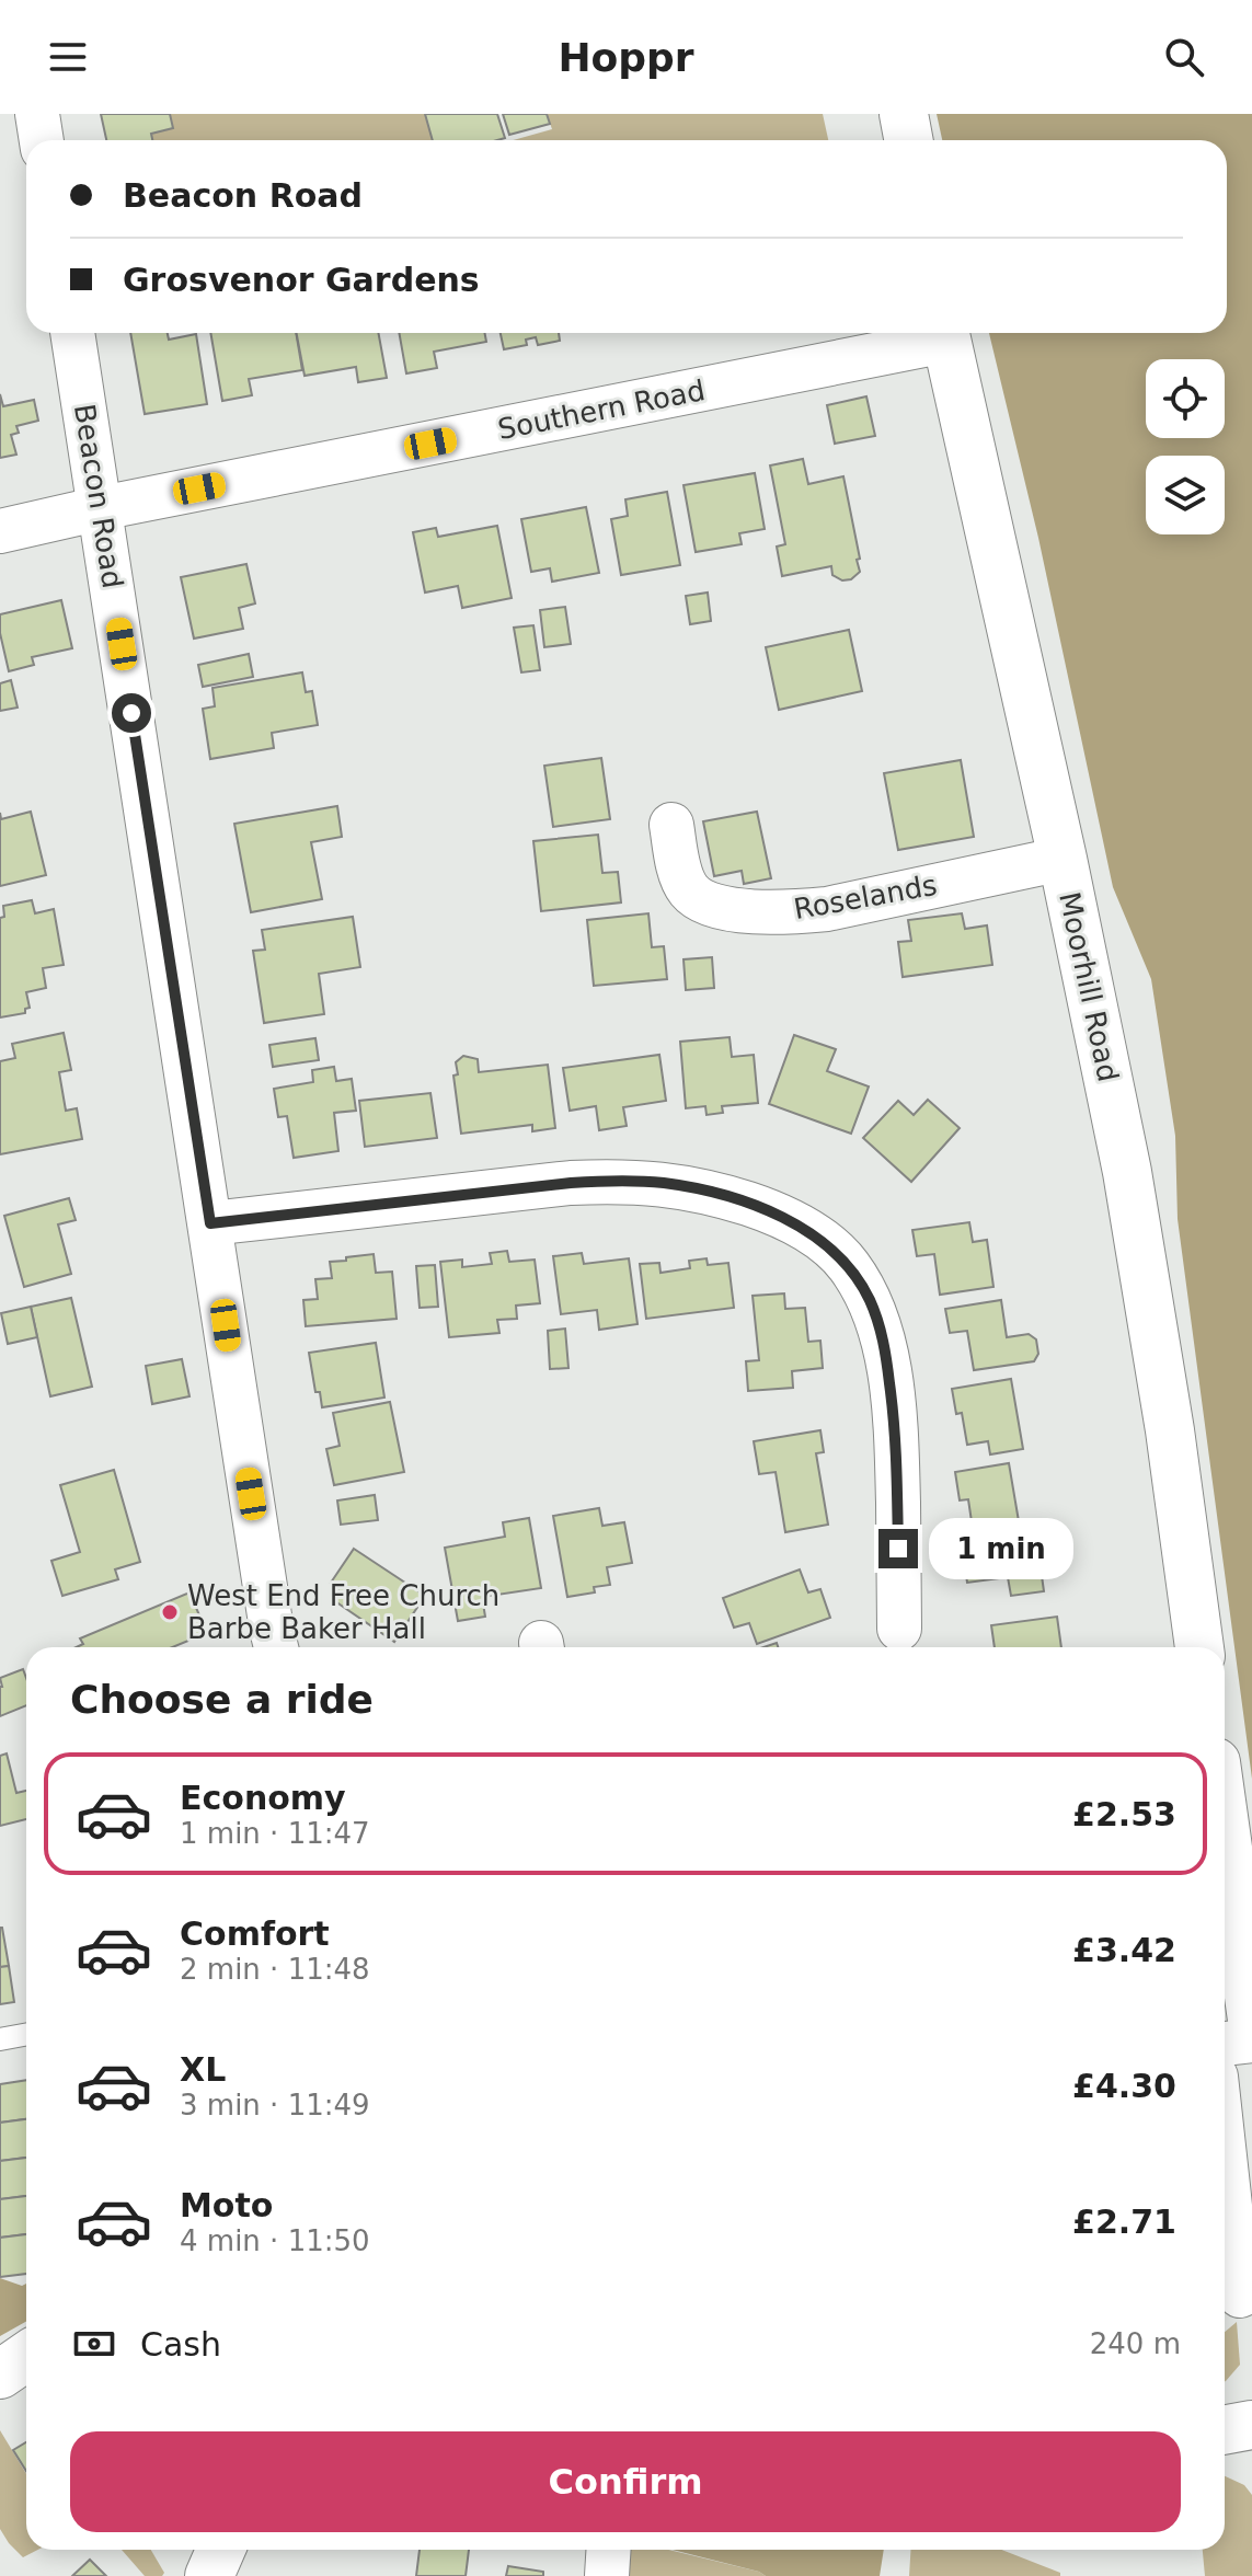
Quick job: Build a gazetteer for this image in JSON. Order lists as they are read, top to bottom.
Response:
{
  "streets": {
    "main road": ["Moorhill Road"],
    "street": ["Southern Road", "Beacon Road", "Roselands"]
  },
  "crossings": [
    ["Southern Road", "Beacon Road"],
    ["Southern Road", "Moorhill Road"],
    ["Roselands", "Moorhill Road"]
  ],
  "places": ["West End Free Church Barbe Baker Hall"],
  "page": {
    "header": "Hoppr",
    "banner": ["Beacon Road", "Grosvenor Gardens"],
    "bubble": "1 min",
    "heading": "Choose a ride",
    "list": [
      {
        "name": "Economy",
        "note": "1 min · 11:47",
        "value": "£2.53"
      },
      {
        "name": "Comfort",
        "note": "2 min · 11:48",
        "value": "£3.42"
      },
      {
        "name": "XL",
        "note": "3 min · 11:49",
        "value": "£4.30"
      },
      {
        "name": "Moto",
        "note": "4 min · 11:50",
        "value": "£2.71"
      }
    ],
    "pay": ["Cash", "240 m"],
    "buttons": "Confirm"
  }
}
